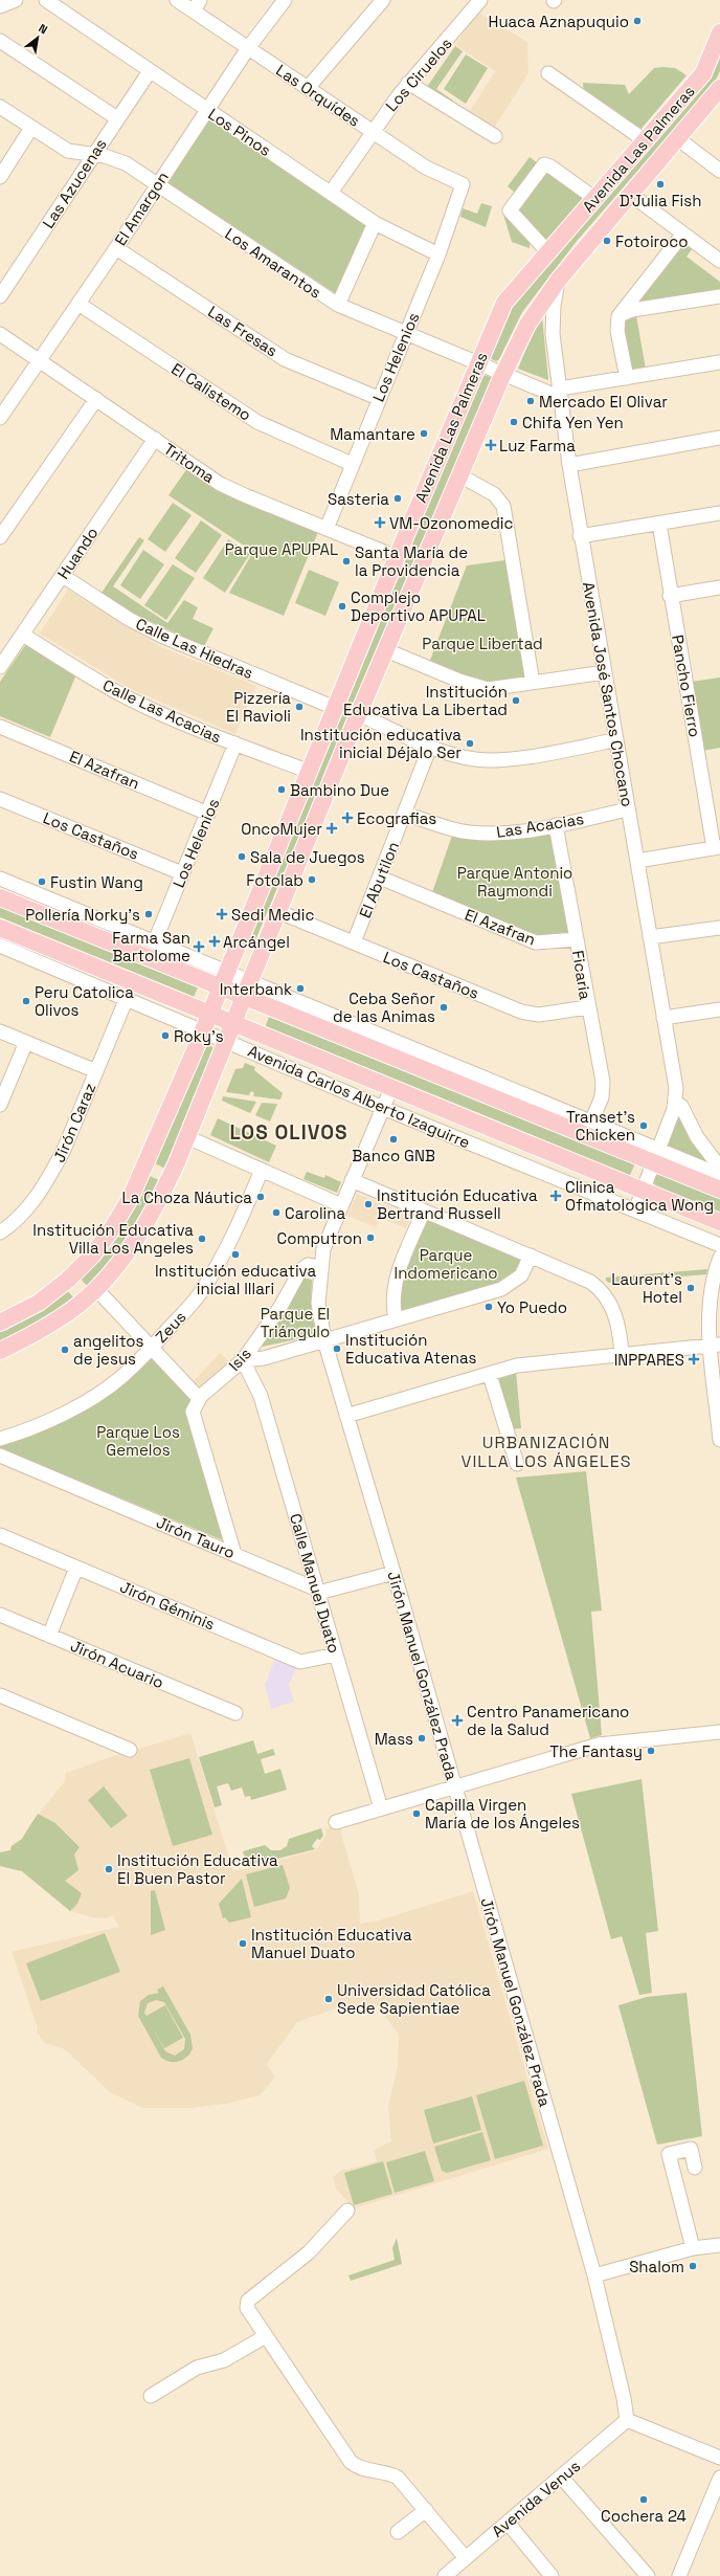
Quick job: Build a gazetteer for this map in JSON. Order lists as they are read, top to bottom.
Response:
{
  "streets": {
    "main road": ["Avenida Las Palmeras", "Avenida Carlos Alberto Izaguirre"],
    "street": [
      "Los Ciruelos",
      "Las Orquídes",
      "Los Pinos",
      "Las Azucenas",
      "El Amargon",
      "Los Amarantos",
      "Las Fresas",
      "Los Helenios",
      "El Calistemo",
      "Tritoma",
      "Huando",
      "Calle Las Hiedras",
      "Pancho Fierro",
      "Avenida José Santos Chocano",
      "Calle Las Acacias",
      "El Azafran",
      "Las Acacias",
      "Los Castaños",
      "El Abutilon",
      "Ficaria",
      "Jirón Caraz",
      "Zeus",
      "Isis",
      "Jirón Tauro",
      "Calle Manuel Duato",
      "Jirón Géminis",
      "Jirón Acuario",
      "Jirón Manuel González Prada",
      "Avenida Venus"
    ]
  },
  "crossings": [
    ["Los Ciruelos", "Las Orquídes"],
    ["Los Ciruelos", "Los Pinos"],
    ["Las Orquídes", "El Amargon"],
    ["Las Orquídes", "Los Helenios"],
    ["Los Pinos", "Las Azucenas"],
    ["Los Pinos", "El Amargon"],
    ["Los Pinos", "Los Helenios"],
    ["Avenida Las Palmeras", "Los Amarantos"],
    ["Avenida Las Palmeras", "Tritoma"],
    ["Avenida Las Palmeras", "Calle Las Hiedras"],
    ["Avenida Las Palmeras", "Avenida José Santos Chocano"],
    ["Avenida Las Palmeras", "Calle Las Acacias"],
    ["Avenida Las Palmeras", "Los Castaños"],
    ["Avenida Las Palmeras", "Avenida Carlos Alberto Izaguirre"],
    ["Las Azucenas", "Los Amarantos"],
    ["El Amargon", "Los Amarantos"],
    ["El Amargon", "Las Fresas"],
    ["El Amargon", "El Calistemo"],
    ["El Amargon", "Tritoma"],
    ["Los Amarantos", "Los Helenios"],
    ["Los Amarantos", "Avenida José Santos Chocano"],
    ["Las Fresas", "Los Helenios"],
    ["Los Helenios", "El Calistemo"],
    ["Los Helenios", "Tritoma"],
    ["Los Helenios", "Calle Las Acacias"],
    ["Los Helenios", "El Azafran"],
    ["Los Helenios", "Los Castaños"],
    ["Tritoma", "Huando"],
    ["Huando", "Calle Las Hiedras"],
    ["Huando", "Calle Las Acacias"],
    ["Avenida José Santos Chocano", "Las Acacias"],
    ["Avenida José Santos Chocano", "Avenida Carlos Alberto Izaguirre"],
    ["El Azafran", "El Abutilon"],
    ["El Azafran", "Ficaria"],
    ["Las Acacias", "El Abutilon"],
    ["Las Acacias", "Ficaria"],
    ["Los Castaños", "El Abutilon"],
    ["Los Castaños", "Ficaria"],
    ["Avenida Carlos Alberto Izaguirre", "Jirón Caraz"],
    ["Avenida Carlos Alberto Izaguirre", "Jirón Manuel González Prada"],
    ["Isis", "Calle Manuel Duato"],
    ["Isis", "Jirón Manuel González Prada"],
    ["Jirón Tauro", "Calle Manuel Duato"],
    ["Calle Manuel Duato", "Jirón Géminis"],
    ["Jirón Manuel González Prada", "Avenida Venus"]
  ],
  "districts": ["LOS OLIVOS", "URBANIZACIÓN VILLA LOS ÁNGELES"],
  "parks": [
    "Parque APUPAL",
    "Parque Libertad",
    "Parque Antonio Raymondi",
    "Parque Indomericano",
    "Parque El Triángulo",
    "Parque Los Gemelos"
  ],
  "places": {
    "other": [
      "Huaca Aznapuquio",
      "D'Julia Fish",
      "Fotoiroco",
      "Mercado El Olivar",
      "Chifa Yen Yen",
      "Mamantare",
      "Sasteria",
      "Santa María de la Providencia",
      "Complejo Deportivo APUPAL",
      "Institución Educativa La Libertad",
      "Pizzería El Ravioli",
      "Institución educativa inicial Déjalo Ser",
      "Bambino Due",
      "Sala de Juegos",
      "Fotolab",
      "Fustin Wang",
      "Pollería Norky's",
      "Interbank",
      "Peru Catolica Olivos",
      "Ceba Señor de las Animas",
      "Roky's",
      "Transet's Chicken",
      "Banco GNB",
      "La Choza Náutica",
      "Institución Educativa Bertrand Russell",
      "Carolina",
      "Computron",
      "Institución Educativa Villa Los Angeles",
      "Institución educativa inicial Illari",
      "Laurent's Hotel",
      "Yo Puedo",
      "Institución Educativa Atenas",
      "angelitos de jesus",
      "Mass",
      "The Fantasy",
      "Capilla Virgen María de los Ángeles",
      "Institución Educativa El Buen Pastor",
      "Institución Educativa Manuel Duato",
      "Universidad Católica Sede Sapientiae",
      "Shalom",
      "Cochera 24"
    ],
    "health": [
      "Luz Farma",
      "VM-Ozonomedic",
      "Ecografias",
      "OncoMujer",
      "Sedi Medic",
      "Arcángel",
      "Farma San Bartolome",
      "Clinica Ofmatologica Wong",
      "INPPARES",
      "Centro Panamericano de la Salud"
    ]
  },
  "north": "top right"
}
